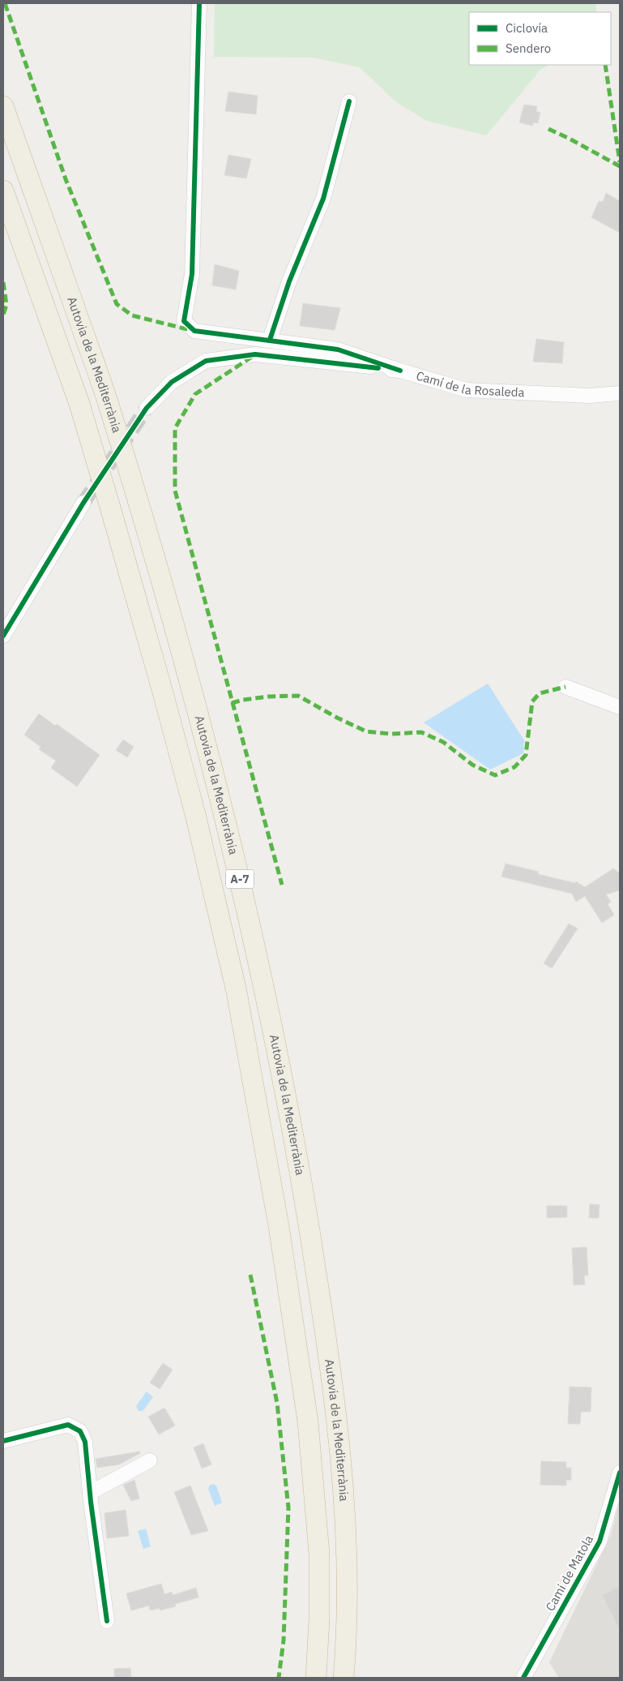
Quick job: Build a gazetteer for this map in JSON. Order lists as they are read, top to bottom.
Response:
{
  "streets": {
    "highway": ["Autovia de la Mediterrània", "A-7"],
    "street": ["Camí de la Rosaleda", "Camí de Matola"]
  },
  "legend": ["Ciclovía", "Sendero"]
}
